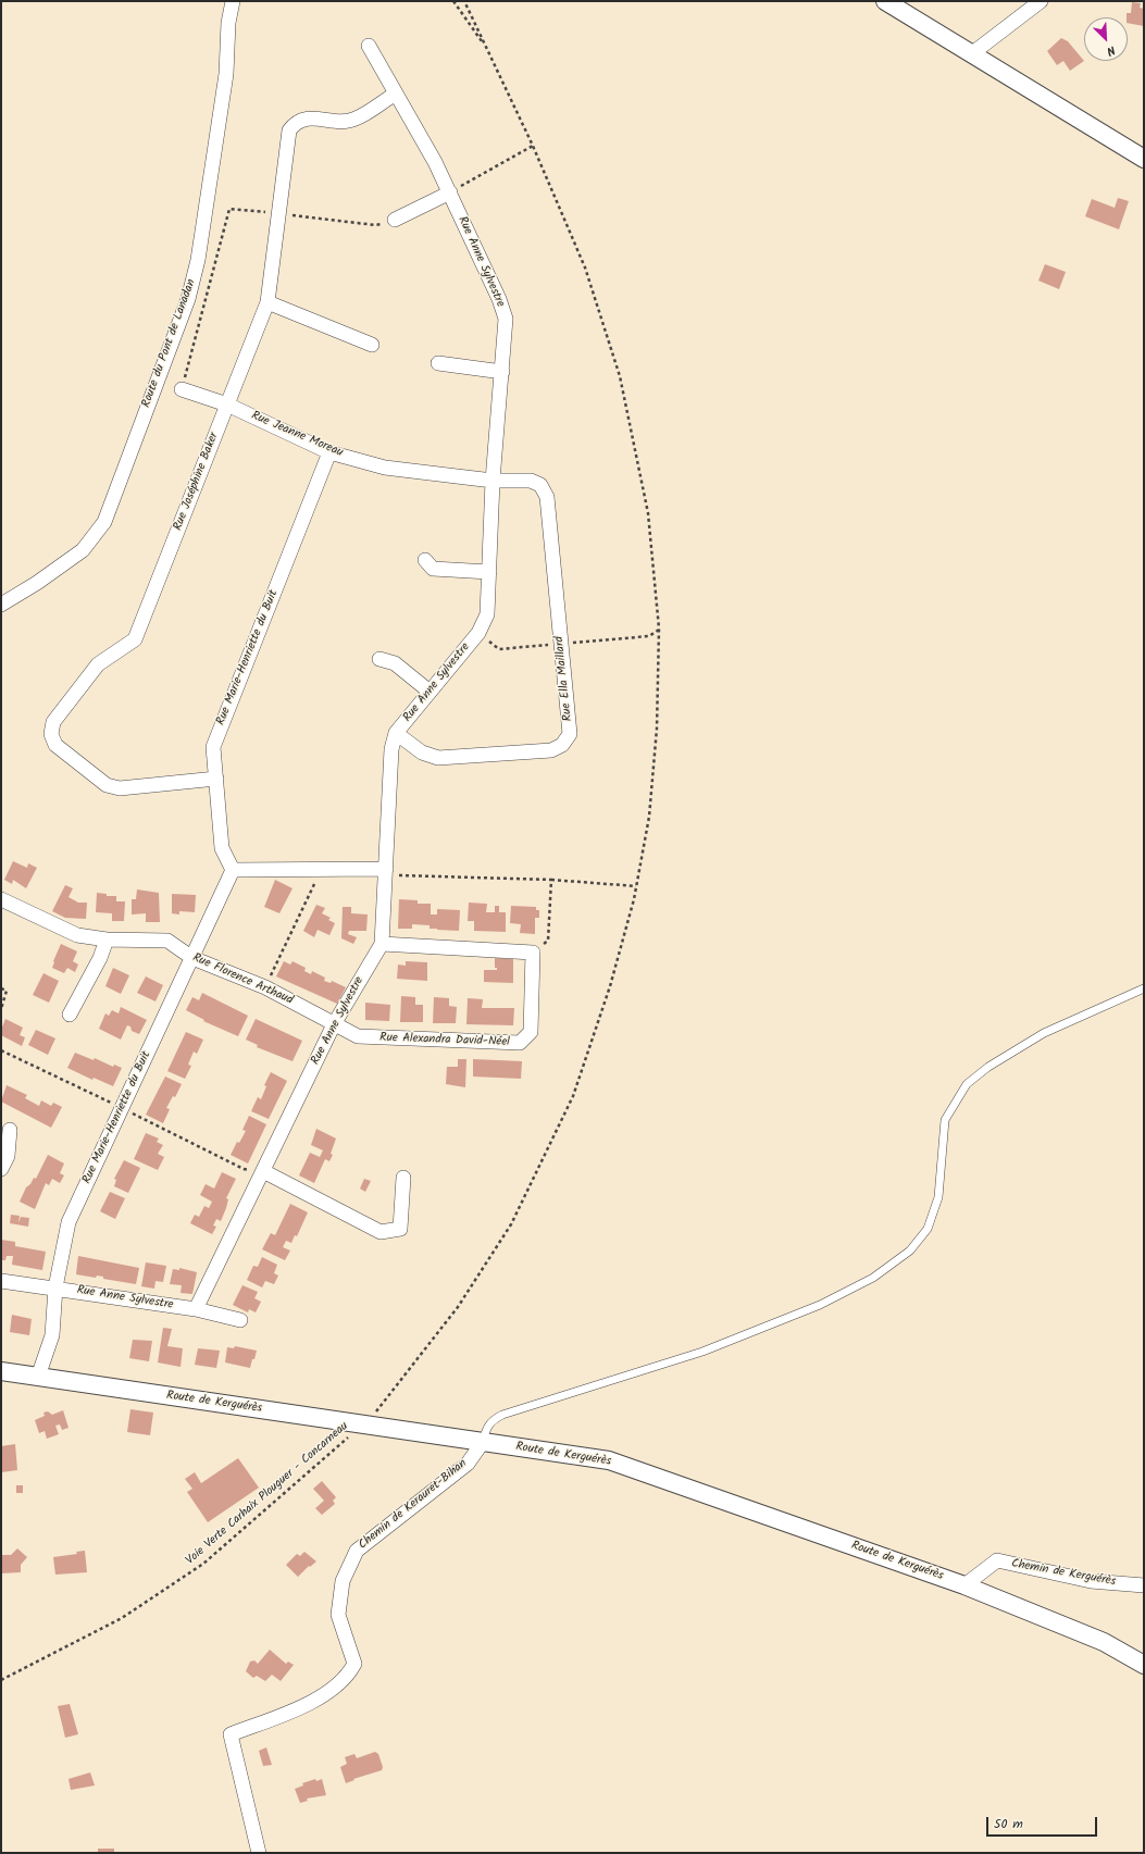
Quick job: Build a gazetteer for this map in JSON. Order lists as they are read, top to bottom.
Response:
{
  "streets": {
    "street": [
      "Rue Anne Sylvestre",
      "Route du Pont de Lanadan",
      "Rue Jeanne Moreau",
      "Rue Joséphine Baker",
      "Rue Marie-Henriette du Buit",
      "Rue Ella Maillard",
      "Rue Florence Arthaud",
      "Rue Alexandra David-Néel",
      "Route de Kerguérès",
      "Chemin de Kerauret-Bihan",
      "Chemin de Kerguérès"
    ],
    "path": ["Voie Verte Carhaix Plouguer - Concarneau"]
  },
  "crossings": [
    ["Rue Anne Sylvestre", "Rue Jeanne Moreau"],
    ["Rue Anne Sylvestre", "Rue Joséphine Baker"],
    ["Rue Anne Sylvestre", "Rue Marie-Henriette du Buit"],
    ["Rue Anne Sylvestre", "Rue Ella Maillard"],
    ["Rue Anne Sylvestre", "Rue Florence Arthaud"],
    ["Rue Anne Sylvestre", "Rue Alexandra David-Néel"],
    ["Rue Jeanne Moreau", "Rue Joséphine Baker"],
    ["Rue Jeanne Moreau", "Rue Marie-Henriette du Buit"],
    ["Rue Jeanne Moreau", "Rue Ella Maillard"],
    ["Rue Joséphine Baker", "Rue Marie-Henriette du Buit"],
    ["Rue Marie-Henriette du Buit", "Rue Florence Arthaud"],
    ["Rue Marie-Henriette du Buit", "Route de Kerguérès"],
    ["Rue Florence Arthaud", "Rue Alexandra David-Néel"],
    ["Route de Kerguérès", "Voie Verte Carhaix Plouguer - Concarneau"],
    ["Route de Kerguérès", "Chemin de Kerauret-Bihan"],
    ["Route de Kerguérès", "Chemin de Kerguérès"]
  ],
  "scale_bar": "50 m",
  "north": "bottom right"
}
